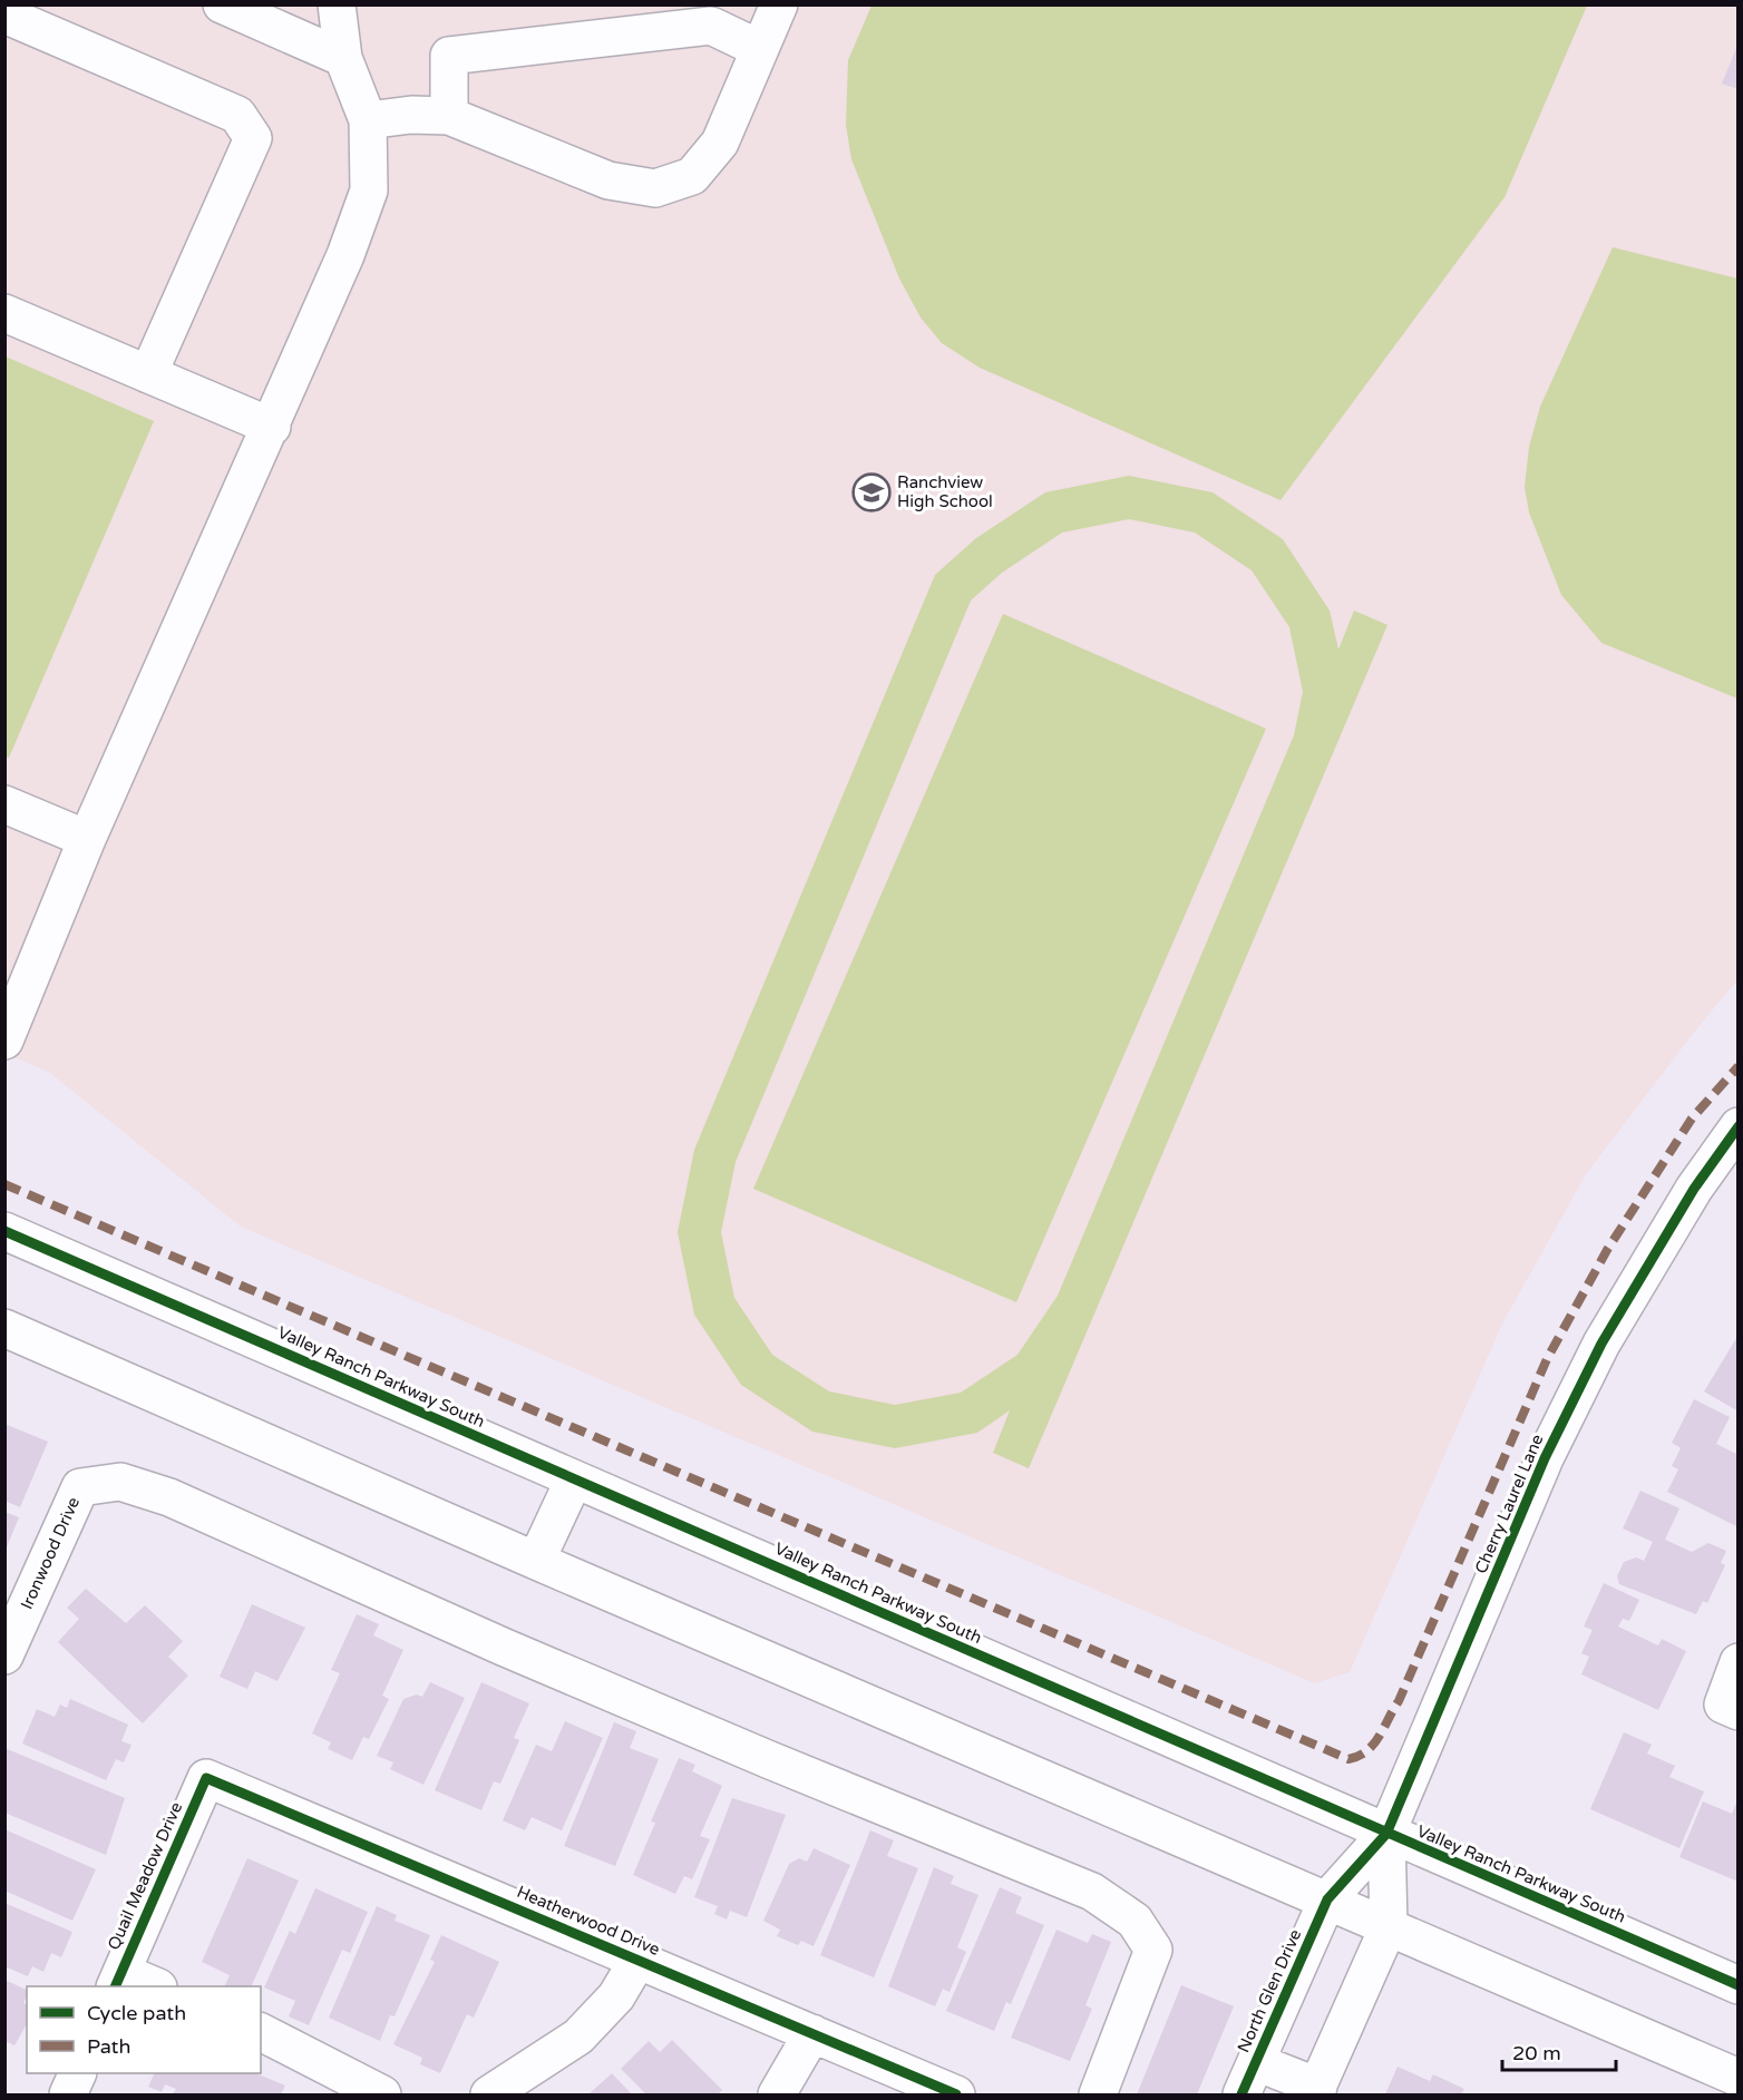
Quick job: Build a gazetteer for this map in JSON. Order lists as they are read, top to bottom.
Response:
{
  "streets": {
    "street": [
      "Valley Ranch Parkway South",
      "Cherry Laurel Lane",
      "Ironwood Drive",
      "Quail Meadow Drive",
      "Heatherwood Drive",
      "North Glen Drive"
    ]
  },
  "crossings": [
    ["Valley Ranch Parkway South", "Cherry Laurel Lane"],
    ["Valley Ranch Parkway South", "North Glen Drive"],
    ["Cherry Laurel Lane", "North Glen Drive"],
    ["Quail Meadow Drive", "Heatherwood Drive"]
  ],
  "places": {
    "school or university": ["Ranchview High School"]
  },
  "legend": ["Cycle path", "Path"],
  "scale_bar": "20 m"
}
